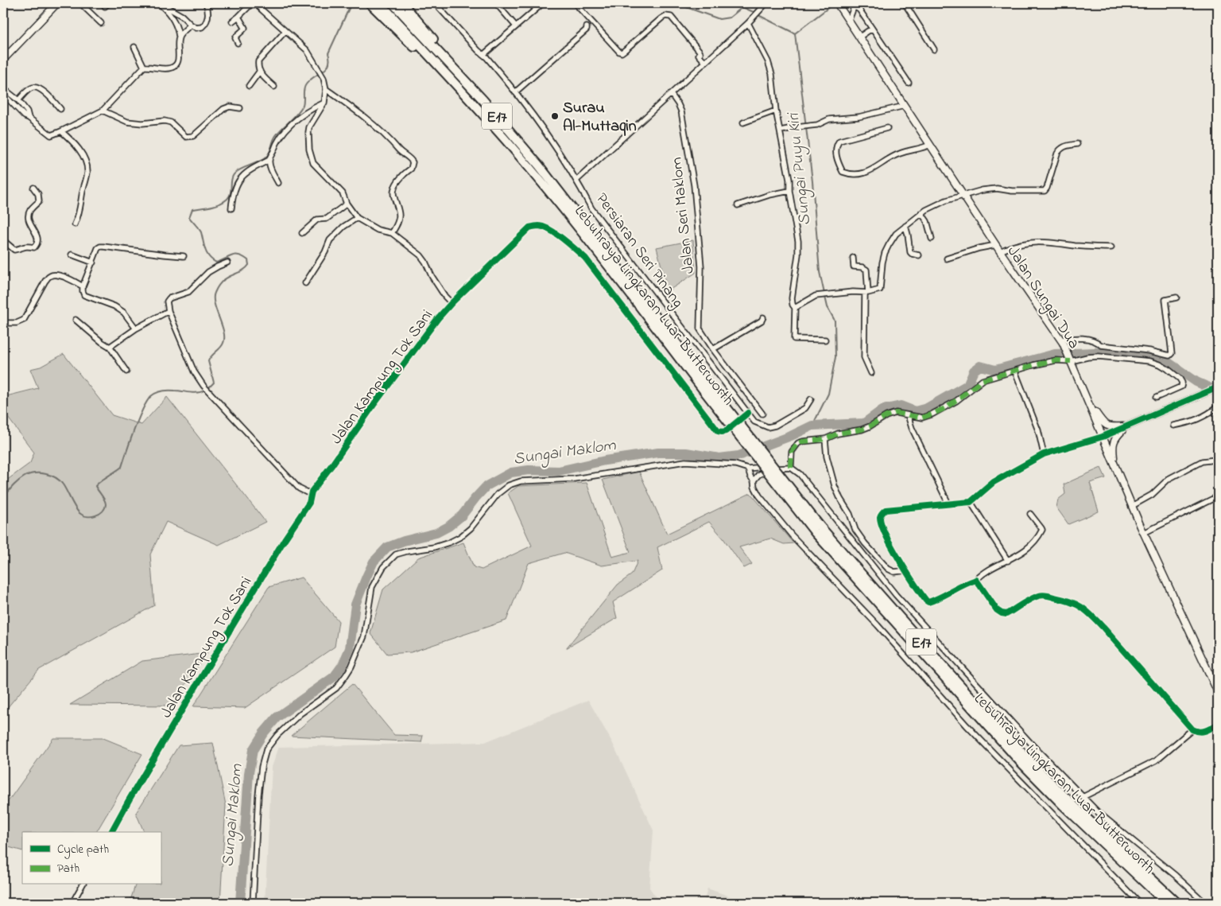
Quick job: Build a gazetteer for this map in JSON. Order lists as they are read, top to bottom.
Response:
{
  "streets": {
    "highway": ["E17", "Lebuhraya Lingkaran Luar Butterworth"],
    "main road": ["Jalan Sungai Dua"],
    "street": ["Jalan Seri Maklom", "Persiaran Seri Pinang", "Jalan Kampung Tok Sani"]
  },
  "crossings": [
    ["Persiaran Seri Pinang", "Jalan Kampung Tok Sani"]
  ],
  "water": ["Sungai Puyu Kiri", "Sungai Maklom"],
  "places": ["Surau Al-Muttaqin"],
  "legend": ["Cycle path", "Path"]
}
